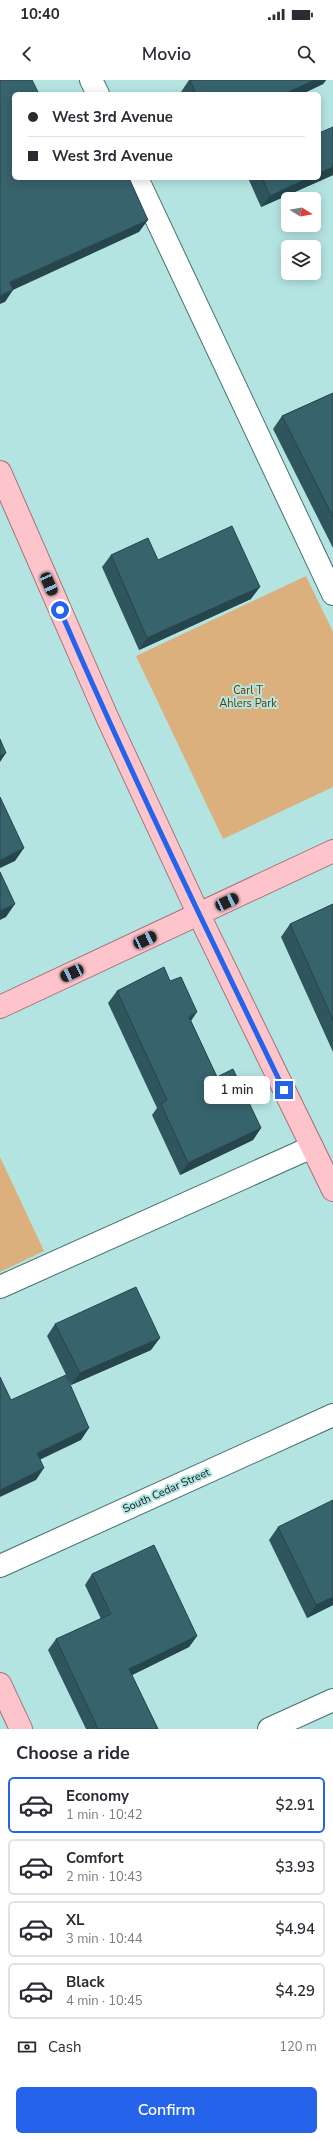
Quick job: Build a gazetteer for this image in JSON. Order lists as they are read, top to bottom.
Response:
{
  "streets": {
    "street": ["South Cedar Street"]
  },
  "parks": ["Carl T Ahlers Park"],
  "north": "right",
  "page": {
    "status": "10:40",
    "header": "Movio",
    "banner": ["West 3rd Avenue", "West 3rd Avenue"],
    "bubble": "1 min",
    "heading": "Choose a ride",
    "list": [
      {
        "name": "Economy",
        "note": "1 min · 10:42",
        "value": "$2.91"
      },
      {
        "name": "Comfort",
        "note": "2 min · 10:43",
        "value": "$3.93"
      },
      {
        "name": "XL",
        "note": "3 min · 10:44",
        "value": "$4.94"
      },
      {
        "name": "Black",
        "note": "4 min · 10:45",
        "value": "$4.29"
      }
    ],
    "pay": ["Cash", "120 m"],
    "buttons": "Confirm"
  }
}
